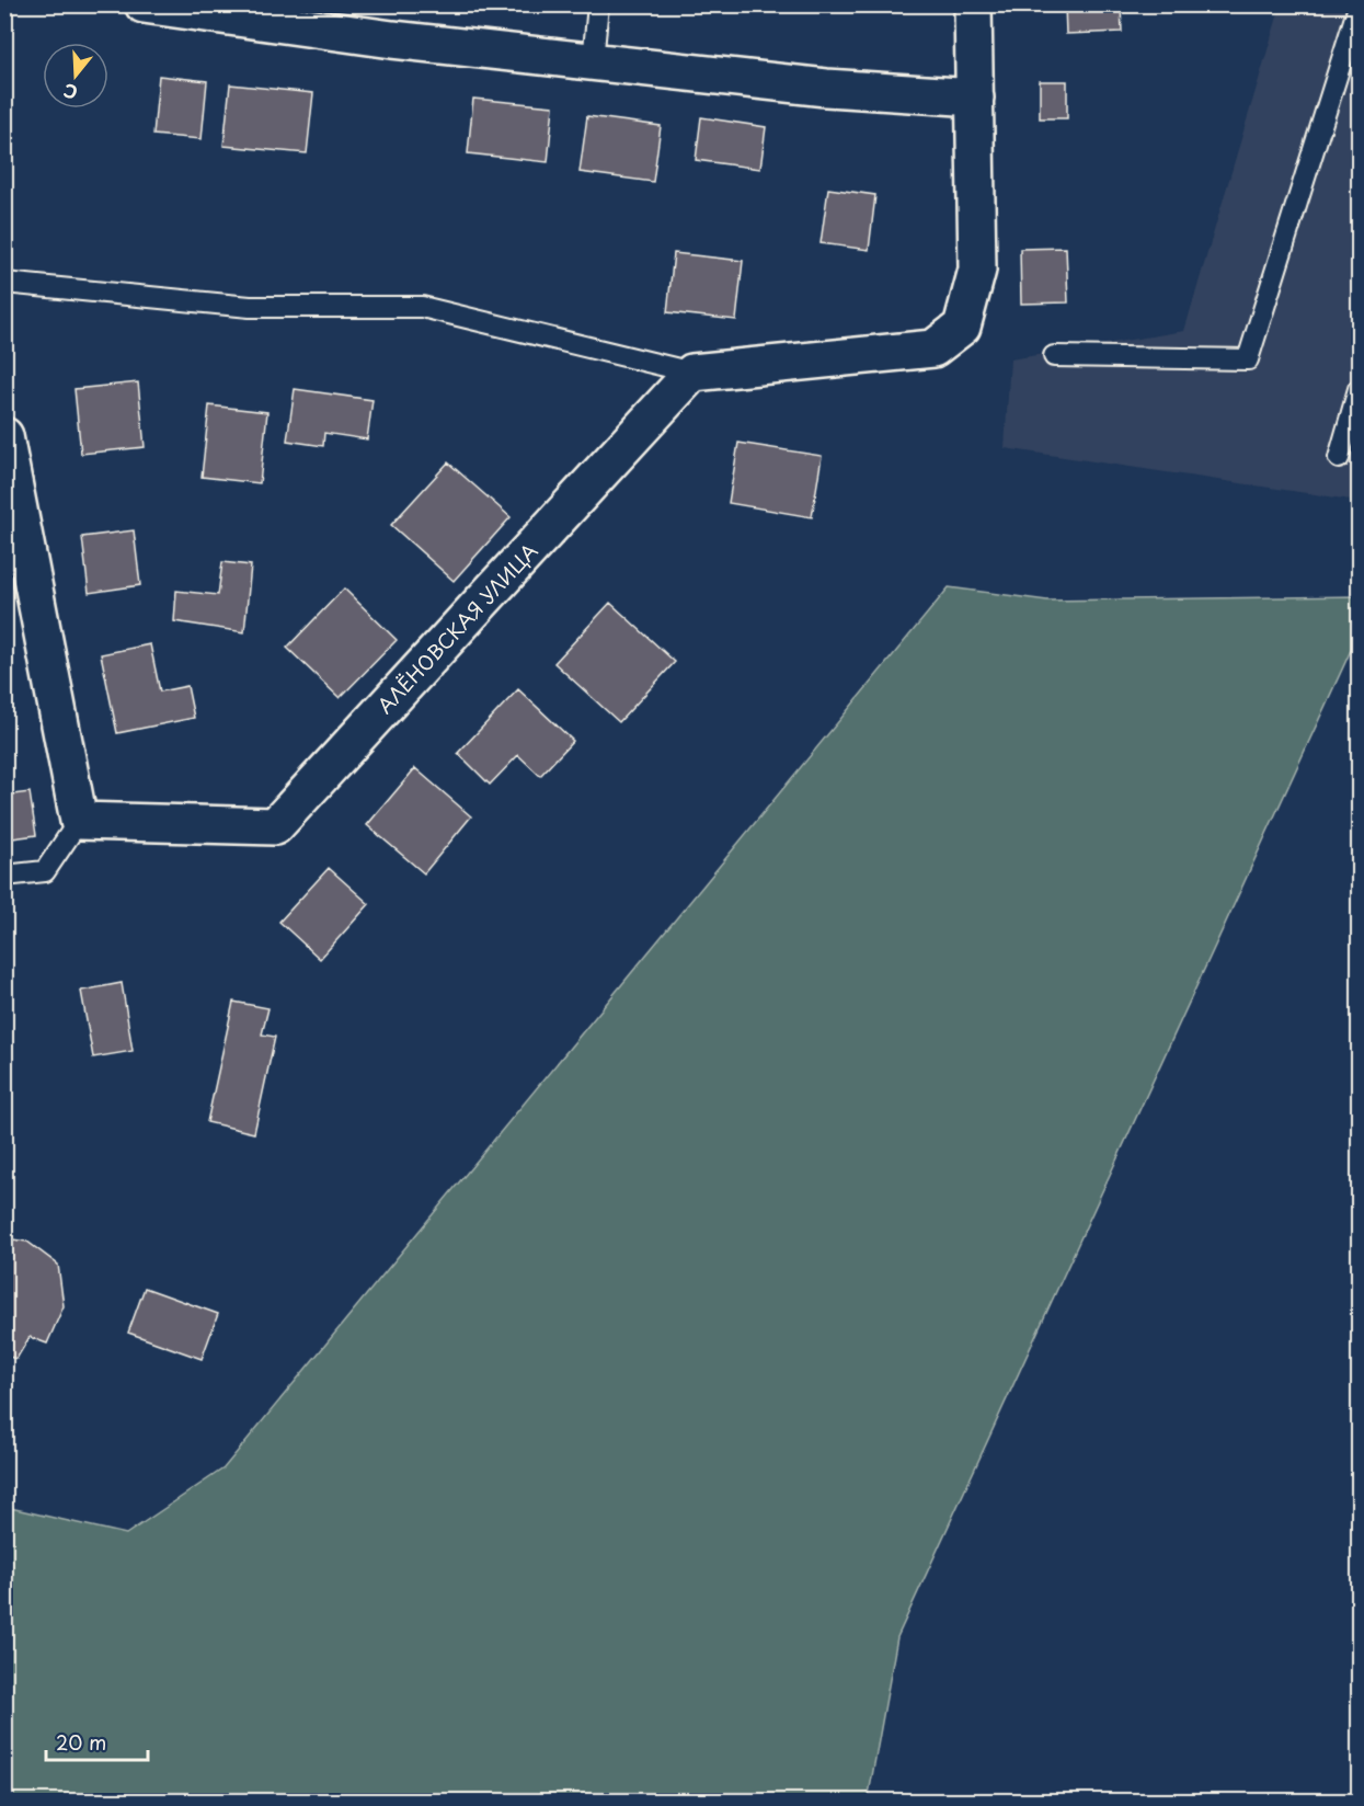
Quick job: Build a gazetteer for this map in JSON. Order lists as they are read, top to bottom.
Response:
{
  "streets": {
    "street": ["АЛЁНОВСКАЯ УЛИЦА"]
  },
  "scale_bar": "20 m",
  "north": "bottom"
}
